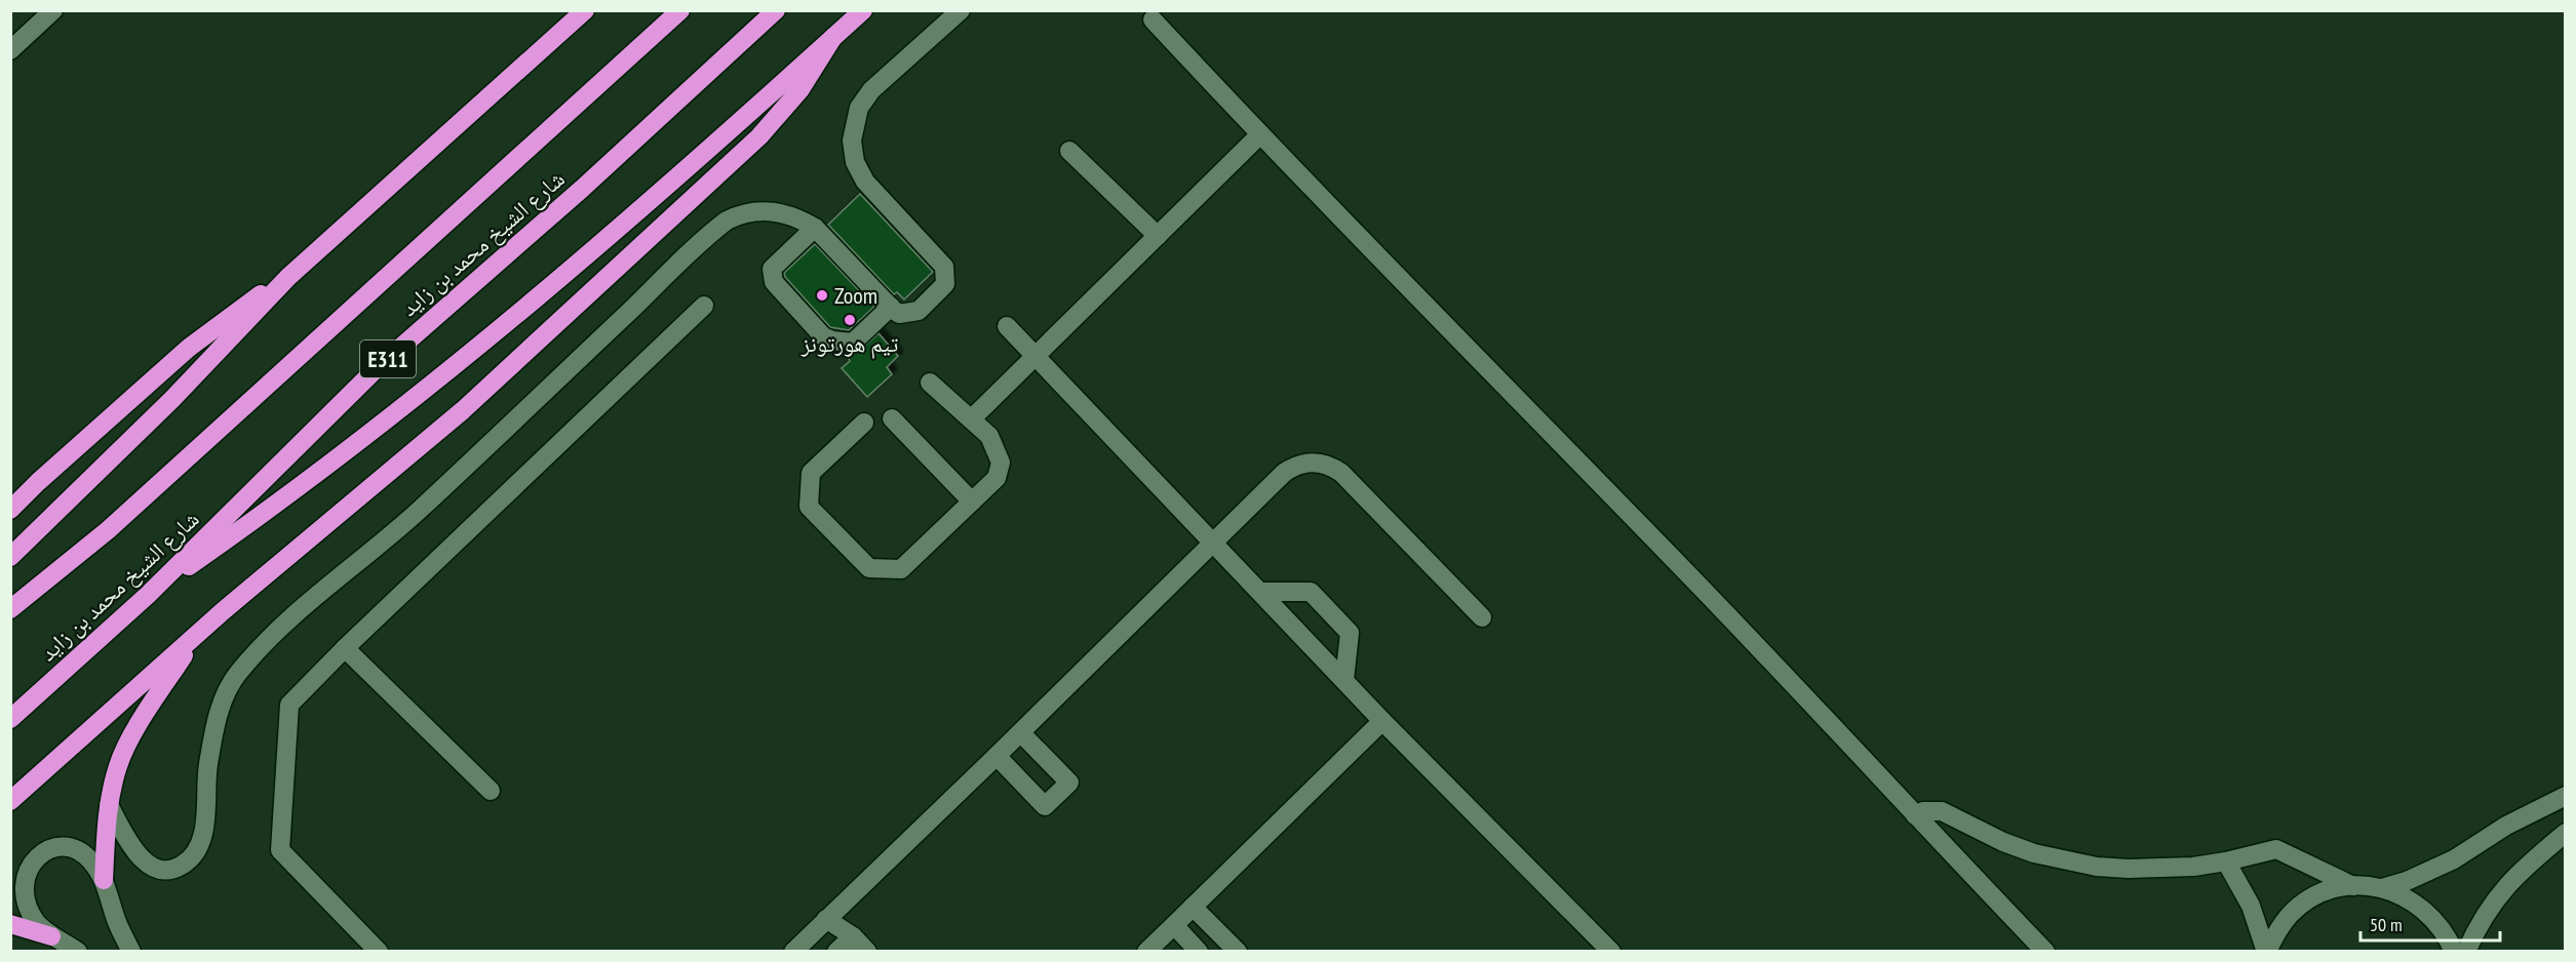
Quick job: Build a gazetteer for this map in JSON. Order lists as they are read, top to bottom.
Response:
{
  "streets": {
    "highway": ["شارع الشيخ محمد بن زايد", "E311"]
  },
  "places": ["Zoom", "تيم هورتونز"],
  "scale_bar": "50 m"
}
